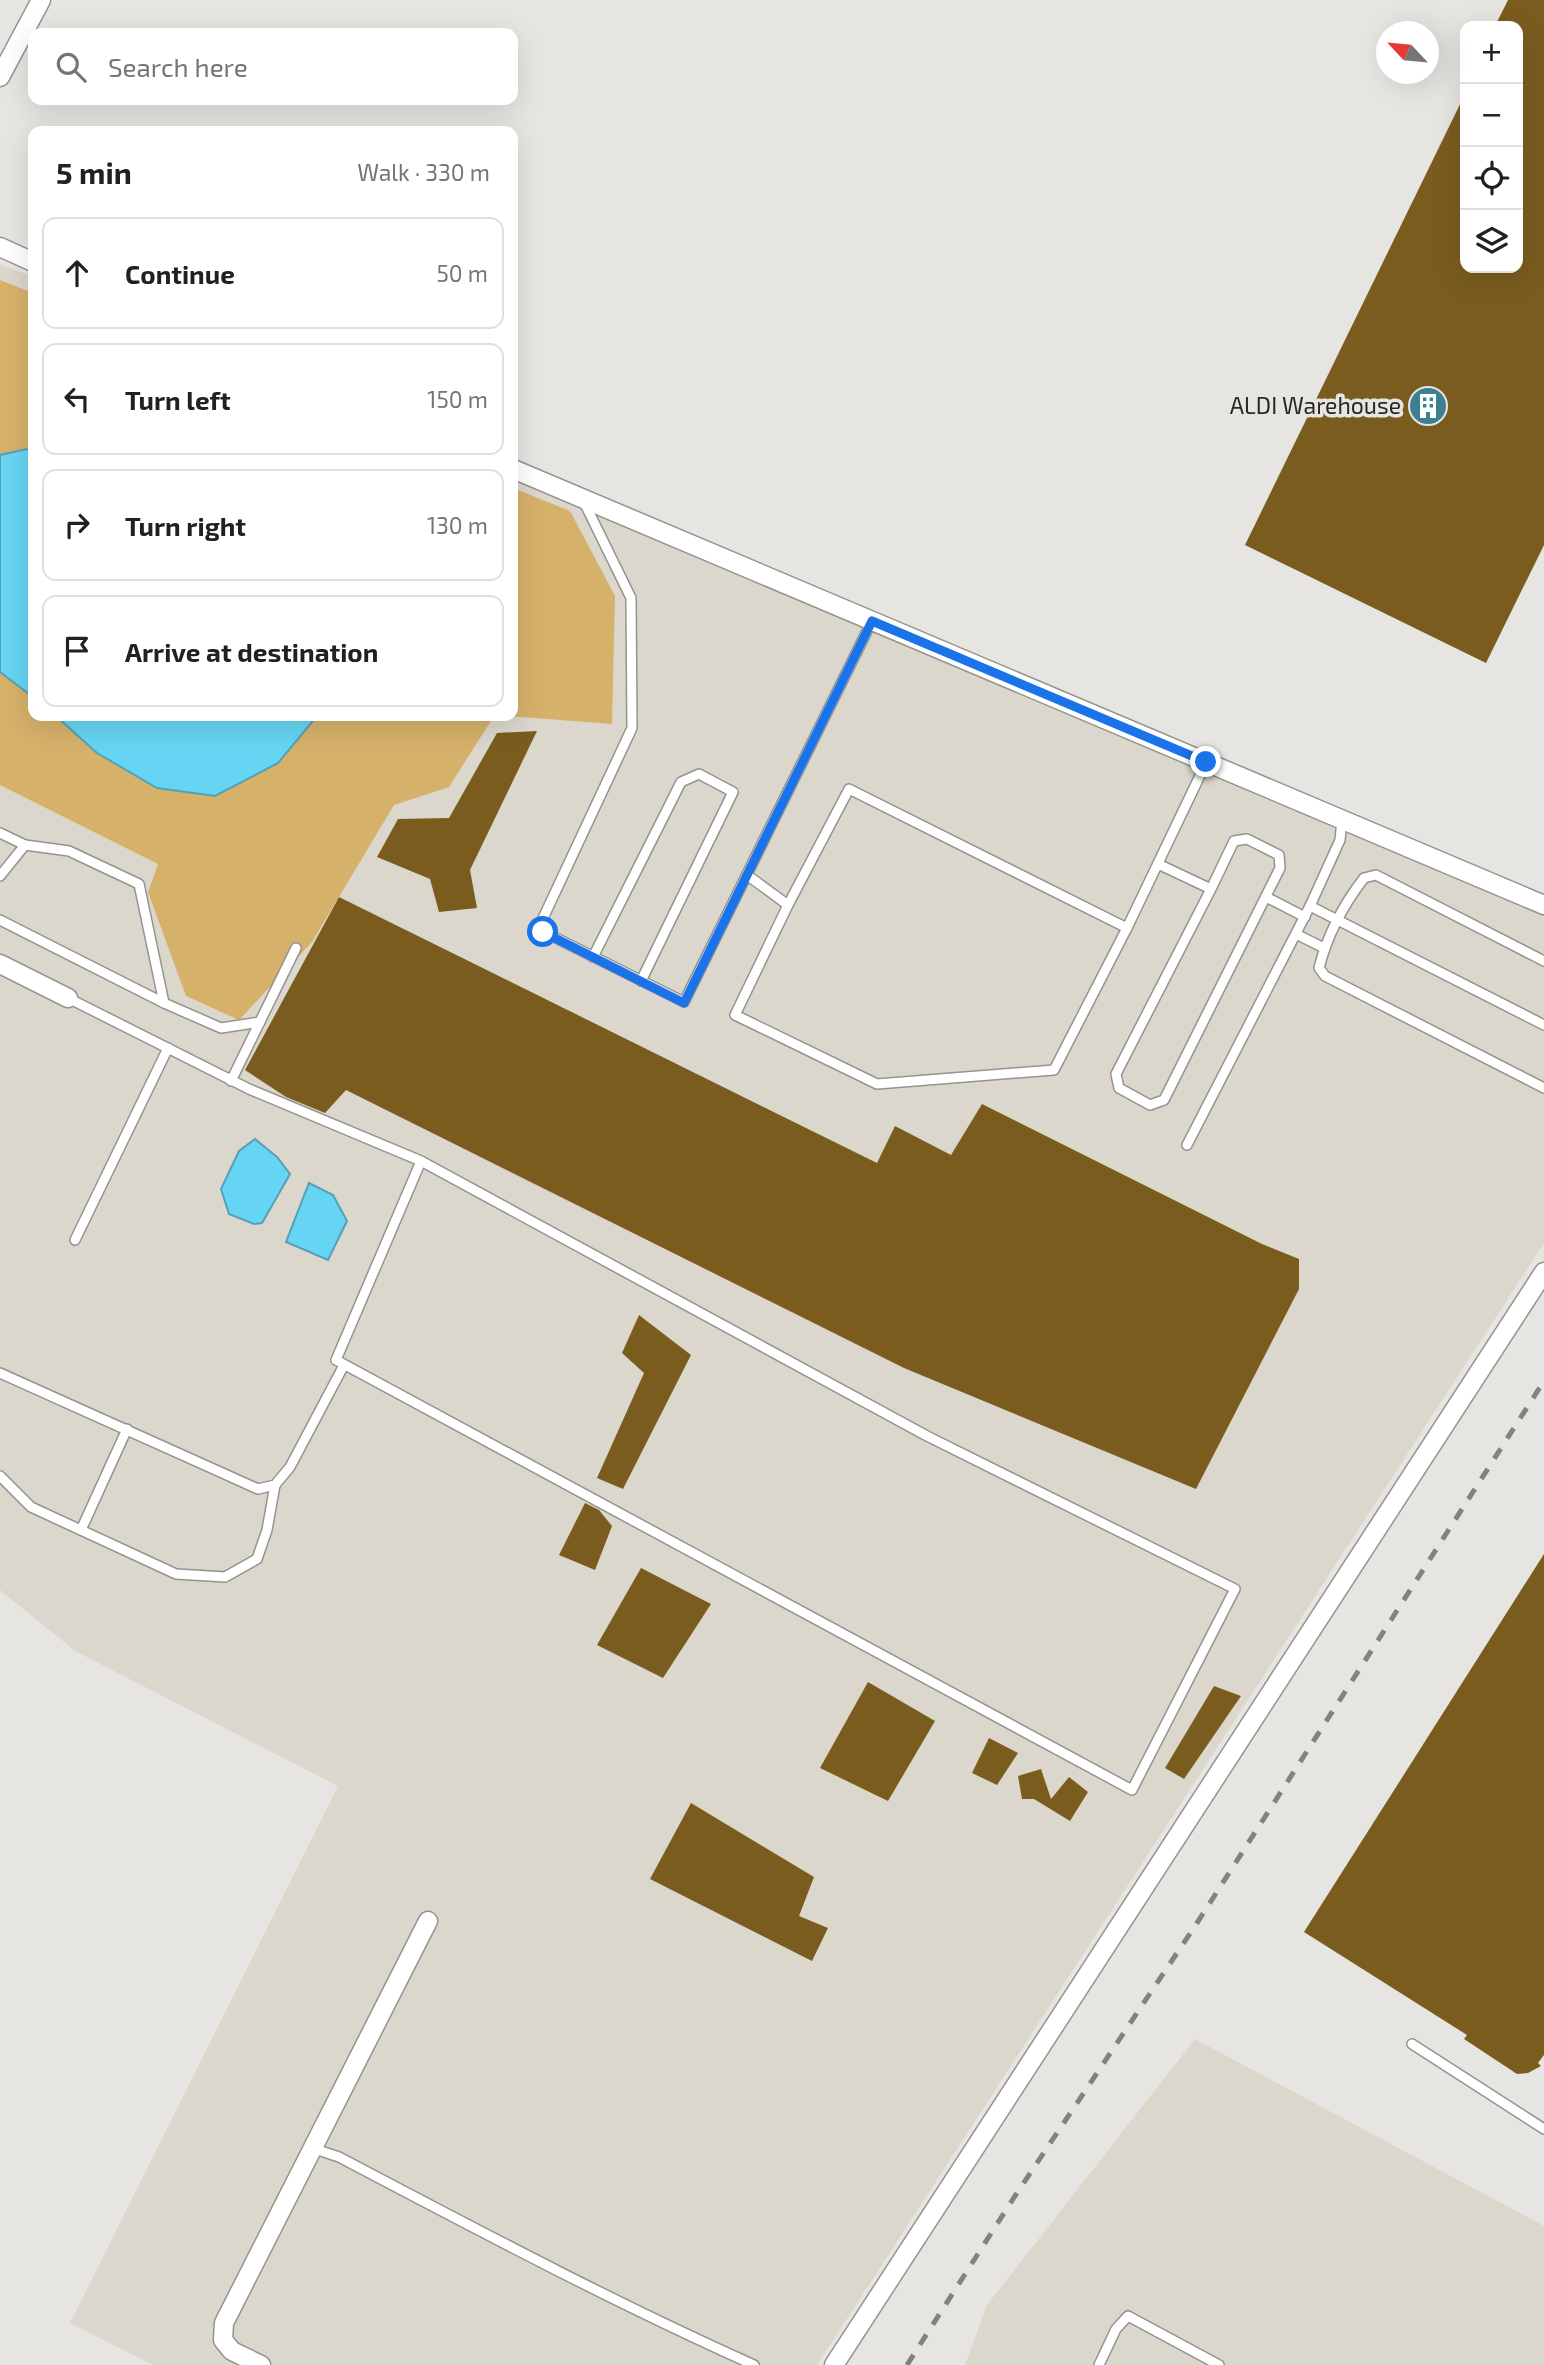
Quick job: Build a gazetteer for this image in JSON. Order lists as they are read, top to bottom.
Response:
{
  "places": {
    "building": ["ALDI Warehouse"]
  },
  "north": "top left",
  "page": {
    "map_buttons": ["+", "−"],
    "search": "Search here",
    "heading": ["5 min", "Walk · 330 m"],
    "list": [
      ["Continue", "50 m"],
      ["Turn left", "150 m"],
      ["Turn right", "130 m"],
      "Arrive at destination"
    ]
  }
}
